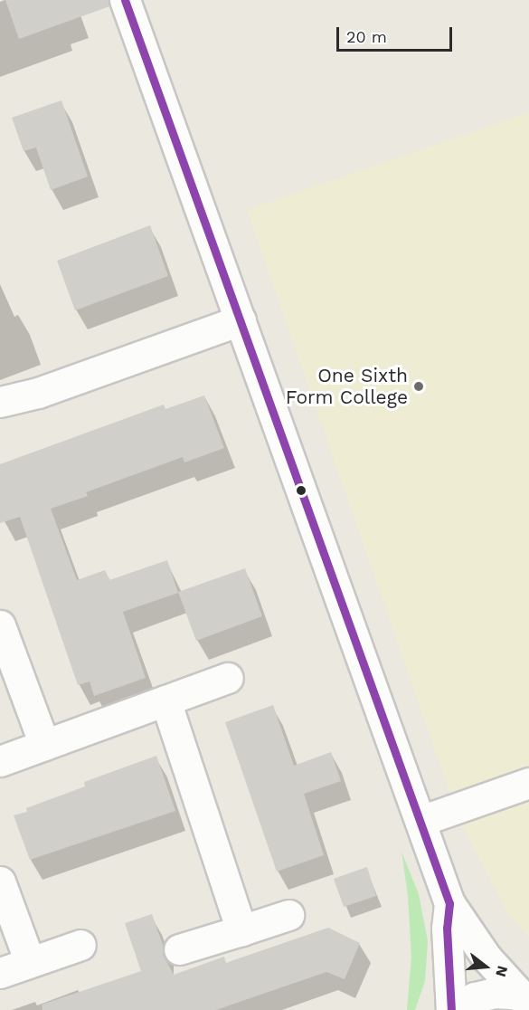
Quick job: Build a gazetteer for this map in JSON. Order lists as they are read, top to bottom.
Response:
{
  "places": ["One Sixth Form College"],
  "scale_bar": "20 m",
  "north": "right"
}
